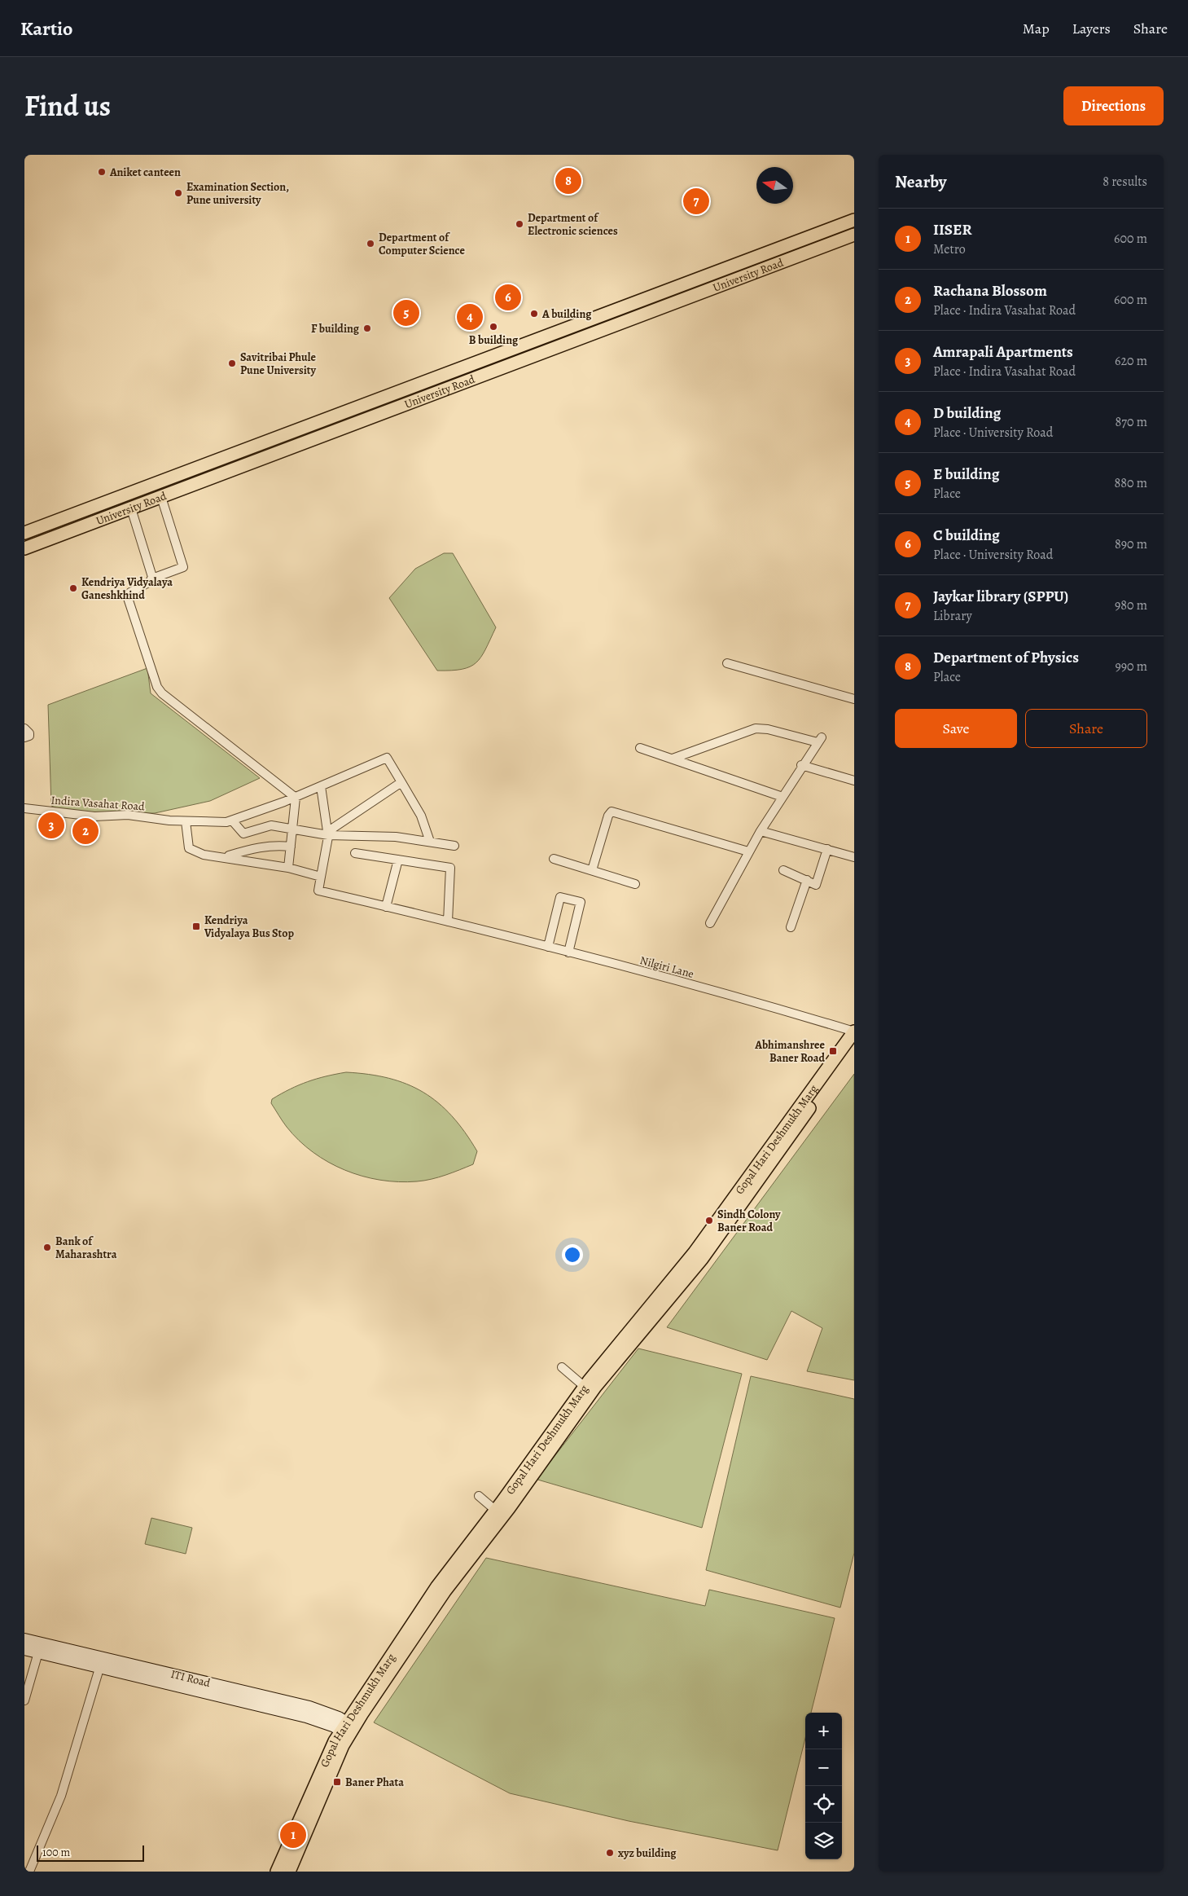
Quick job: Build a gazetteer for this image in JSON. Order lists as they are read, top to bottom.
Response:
{
  "streets": {
    "main road": ["University Road", "Gopal Hari Deshmukh Marg", "ITI Road"],
    "street": ["Indira Vasahat Road", "Nilgiri Lane"]
  },
  "crossings": [
    ["Nilgiri Lane", "Gopal Hari Deshmukh Marg"],
    ["Gopal Hari Deshmukh Marg", "ITI Road"]
  ],
  "places": {
    "other": [
      "Aniket canteen",
      "Examination Section, Pune university",
      "Department of Electronic sciences",
      "Department of Computer Science",
      "A building",
      "B building",
      "F building",
      "Savitribai Phule Pune University",
      "Kendriya Vidyalaya Ganeshkhind",
      "Sindh Colony Baner Road",
      "Bank of Maharashtra",
      "xyz building"
    ],
    "transit": ["Kendriya Vidyalaya Bus Stop", "Abhimanshree Baner Road", "Baner Phata"]
  },
  "scale_bar": "100 m",
  "north": "left",
  "page": {
    "header": "Kartio",
    "nav": ["Map", "Layers", "Share"],
    "title": "Find us",
    "buttons": [
      "Directions",
      ["Save", "Share"]
    ],
    "heading": ["Nearby", "8 results"],
    "pins": [
      "8",
      "7",
      "6",
      "5",
      "4",
      "3",
      "2",
      "1"
    ],
    "list": [
      {
        "mark": "1",
        "name": "IISER",
        "note": "Metro",
        "value": "600 m"
      },
      {
        "mark": "2",
        "name": "Rachana Blossom",
        "note": "Place · Indira Vasahat Road",
        "value": "600 m"
      },
      {
        "mark": "3",
        "name": "Amrapali Apartments",
        "note": "Place · Indira Vasahat Road",
        "value": "620 m"
      },
      {
        "mark": "4",
        "name": "D building",
        "note": "Place · University Road",
        "value": "870 m"
      },
      {
        "mark": "5",
        "name": "E building",
        "note": "Place",
        "value": "880 m"
      },
      {
        "mark": "6",
        "name": "C building",
        "note": "Place · University Road",
        "value": "890 m"
      },
      {
        "mark": "7",
        "name": "Jaykar library (SPPU)",
        "note": "Library",
        "value": "980 m"
      },
      {
        "mark": "8",
        "name": "Department of Physics",
        "note": "Place",
        "value": "990 m"
      }
    ],
    "map_buttons": ["+", "−"],
    "scale": "100 m"
  }
}
